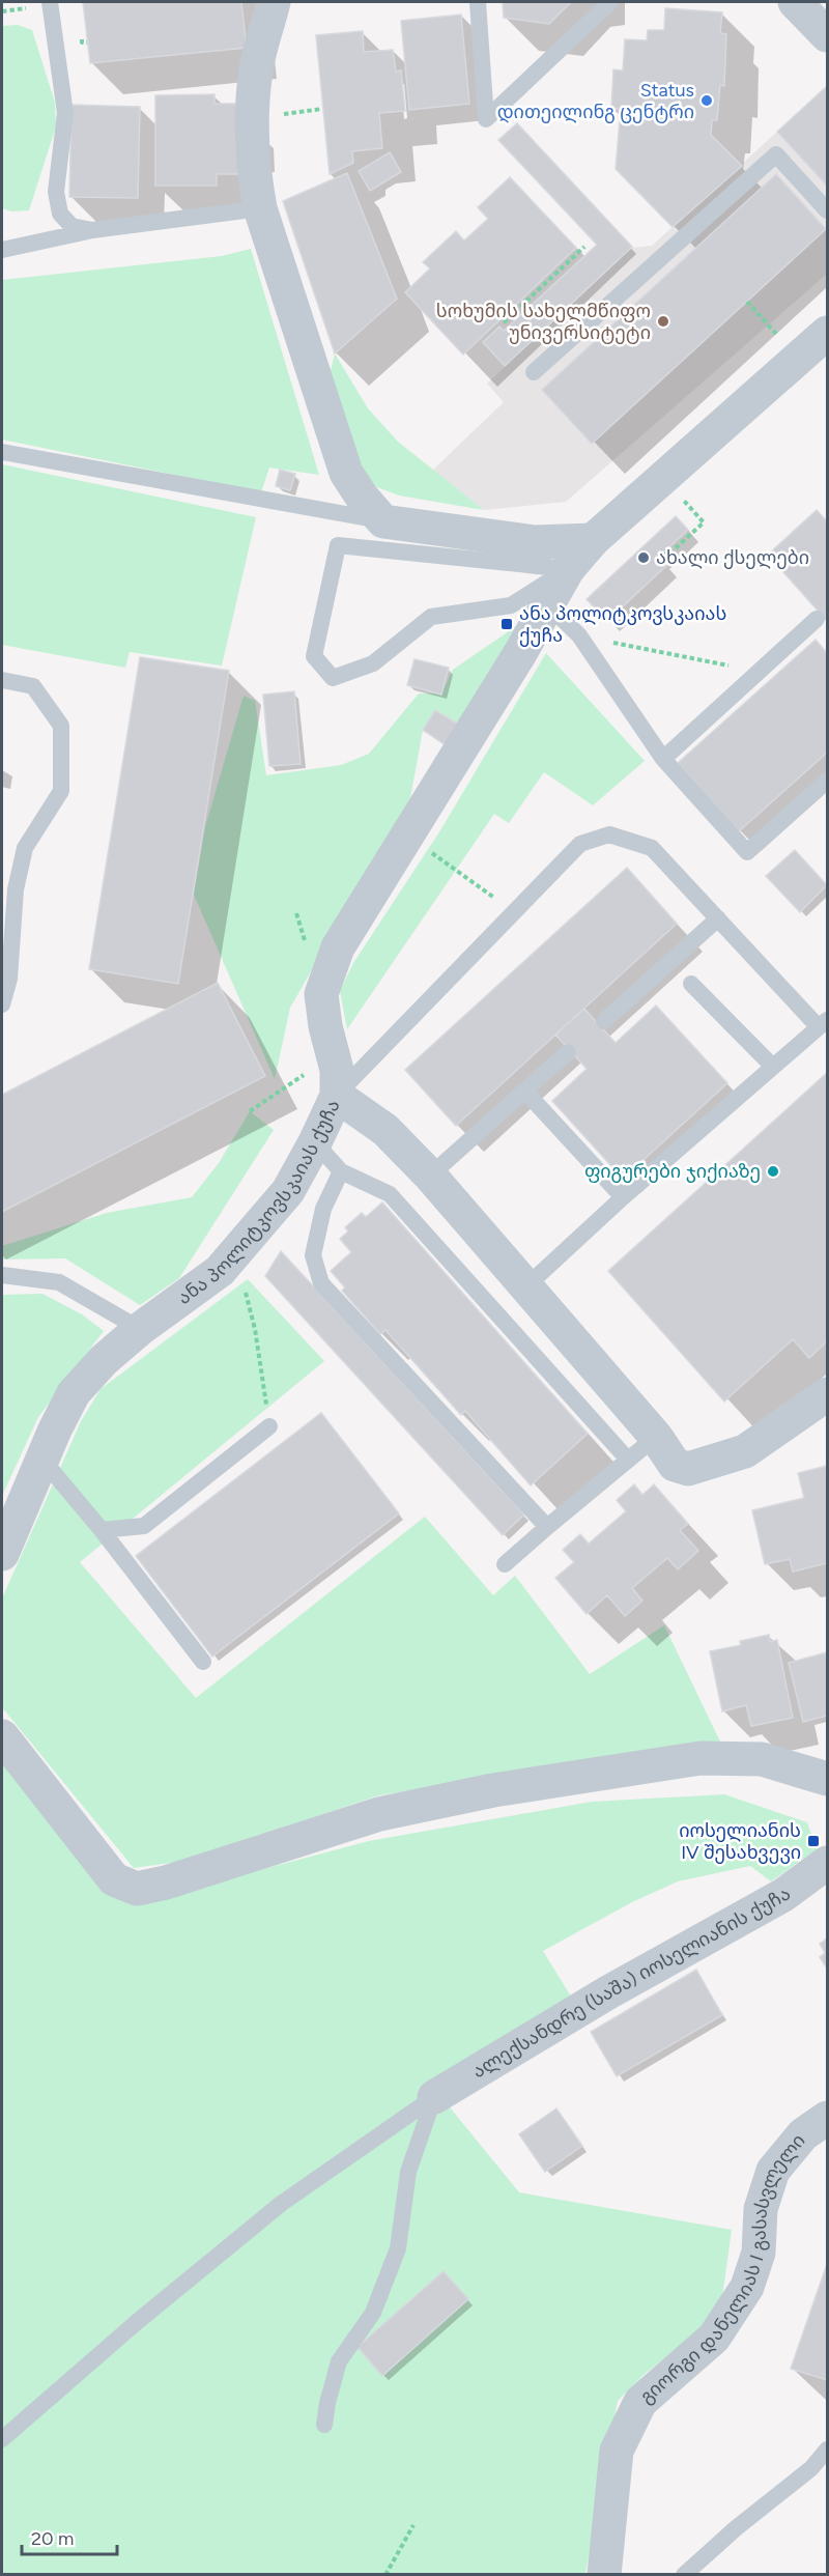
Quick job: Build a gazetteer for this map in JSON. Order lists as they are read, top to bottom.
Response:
{
  "streets": {
    "street": ["ანა პოლიტკოვსკაიას ქუჩა", "ალექსანდრე (საშა) იოსელიანის ქუჩა", "გიორგი დანელიას I გასასვლელი"]
  },
  "places": {
    "other": [
      "Status დითეილინგ ცენტრი",
      "სოხუმის სახელმწიფო უნივერსიტეტი",
      "ახალი ქსელები",
      "ფიგურები ჯიქიაზე"
    ],
    "transit": ["ანა პოლიტკოვსკაიას ქუჩა", "იოსელიანის IV შესახვევი"]
  },
  "scale_bar": "20 m"
}
